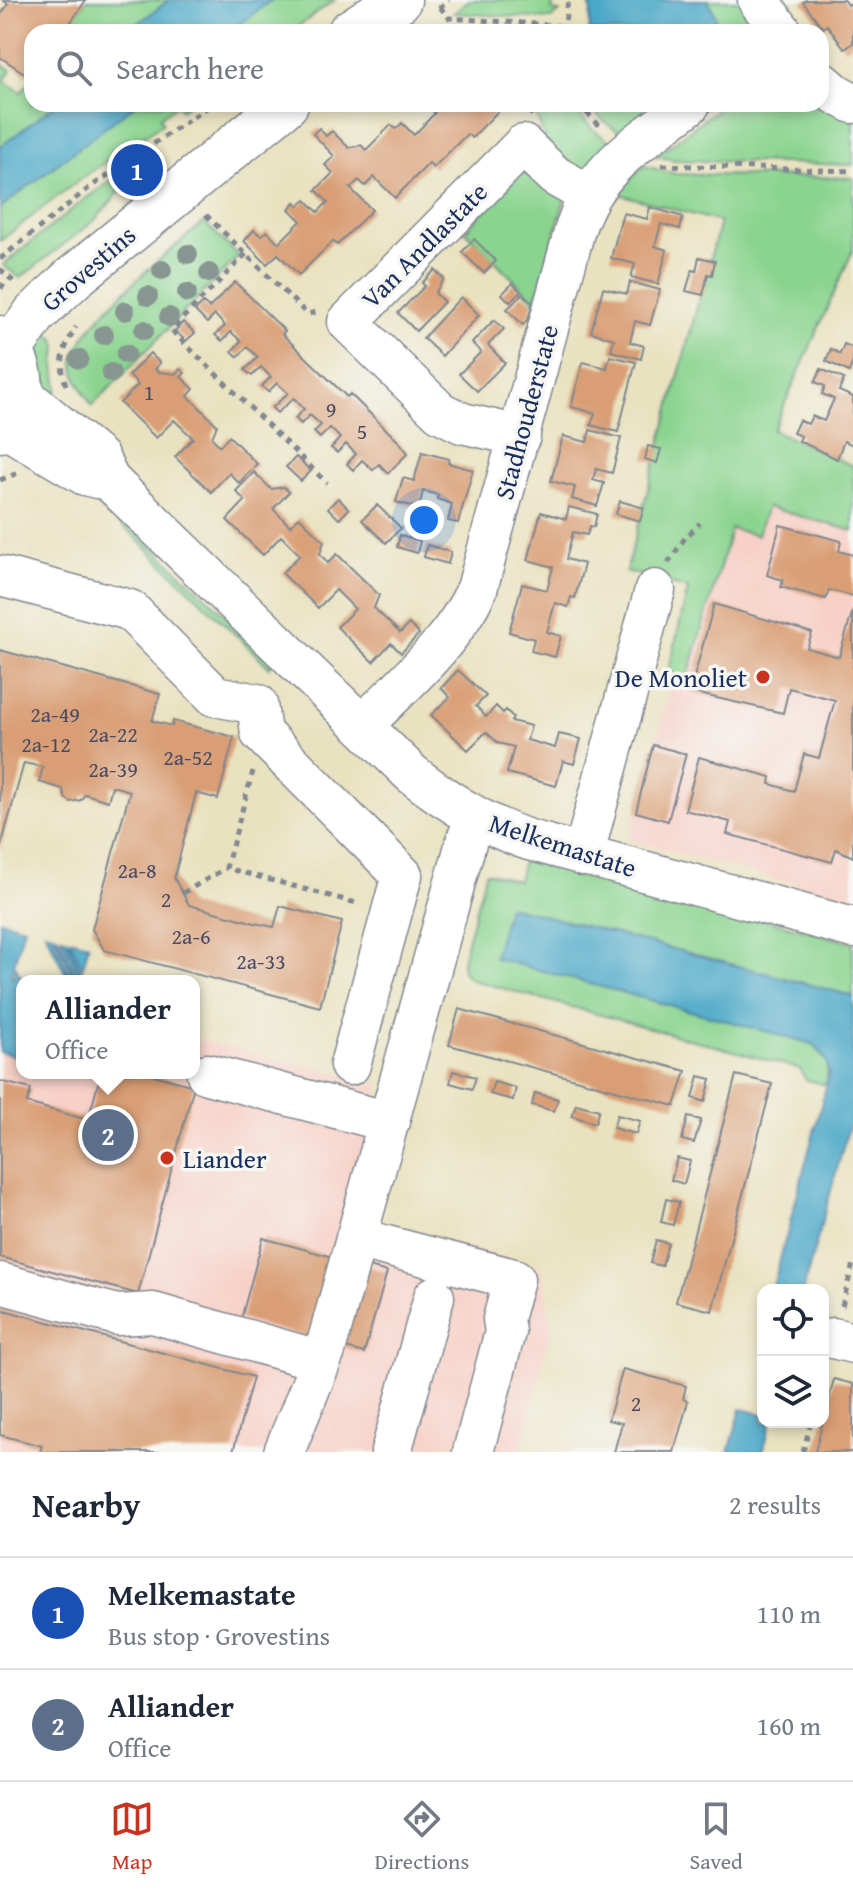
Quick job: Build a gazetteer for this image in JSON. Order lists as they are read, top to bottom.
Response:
{
  "streets": {
    "main road": ["Grovestins"],
    "street": ["Van Andlastate", "Stadhouderstate", "Melkemastate"]
  },
  "crossings": [
    ["Van Andlastate", "Stadhouderstate"],
    ["Stadhouderstate", "Melkemastate"]
  ],
  "places": ["De Monoliet", "Liander"],
  "house_numbers": [
    "1",
    "9",
    "5",
    "2a-49",
    "2a-22",
    "2a-12",
    "2a-52",
    "2a-39",
    "2a-8",
    "2",
    "2a-6",
    "2a-33",
    "2"
  ],
  "page": {
    "search": "Search here",
    "pins": ["1", "2"],
    "popup": ["Alliander", "Office"],
    "heading": ["Nearby", "2 results"],
    "list": [
      {
        "mark": "1",
        "name": "Melkemastate",
        "note": "Bus stop · Grovestins",
        "value": "110 m"
      },
      {
        "mark": "2",
        "name": "Alliander",
        "note": "Office",
        "value": "160 m"
      }
    ],
    "nav": ["Map", "Directions", "Saved"]
  }
}
